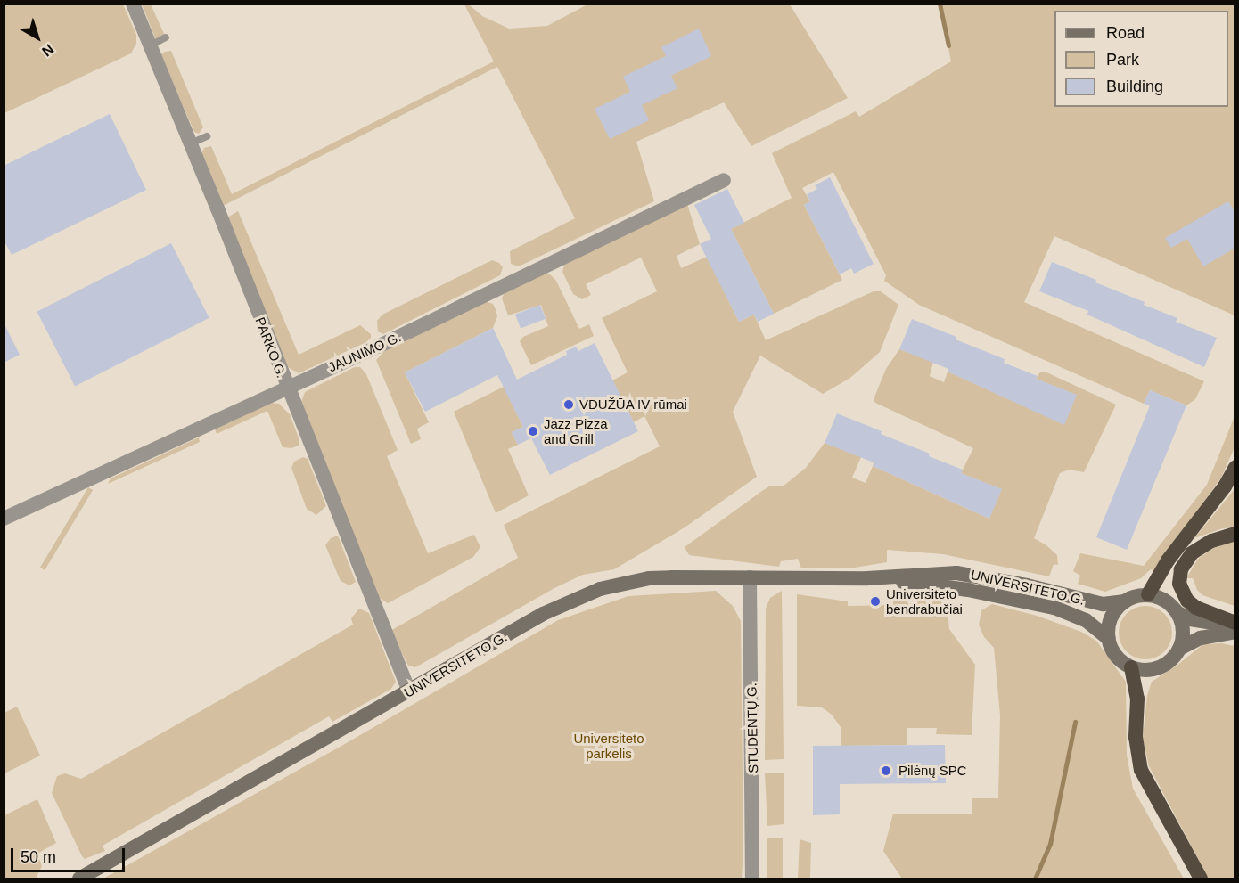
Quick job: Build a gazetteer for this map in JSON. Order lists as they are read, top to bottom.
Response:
{
  "streets": {
    "main road": ["UNIVERSITETO G."],
    "street": ["PARKO G.", "JAUNIMO G.", "STUDENTŲ G."]
  },
  "crossings": [
    ["PARKO G.", "JAUNIMO G."],
    ["PARKO G.", "UNIVERSITETO G."],
    ["UNIVERSITETO G.", "STUDENTŲ G."]
  ],
  "parks": ["Universiteto parkelis"],
  "places": [
    "VDUŽŪA IV rūmai",
    "Jazz Pizza and Grill",
    "Universiteto bendrabučiai",
    "Pilėnų SPC"
  ],
  "legend": ["Road", "Park", "Building"],
  "scale_bar": "50 m",
  "north": "bottom right"
}
